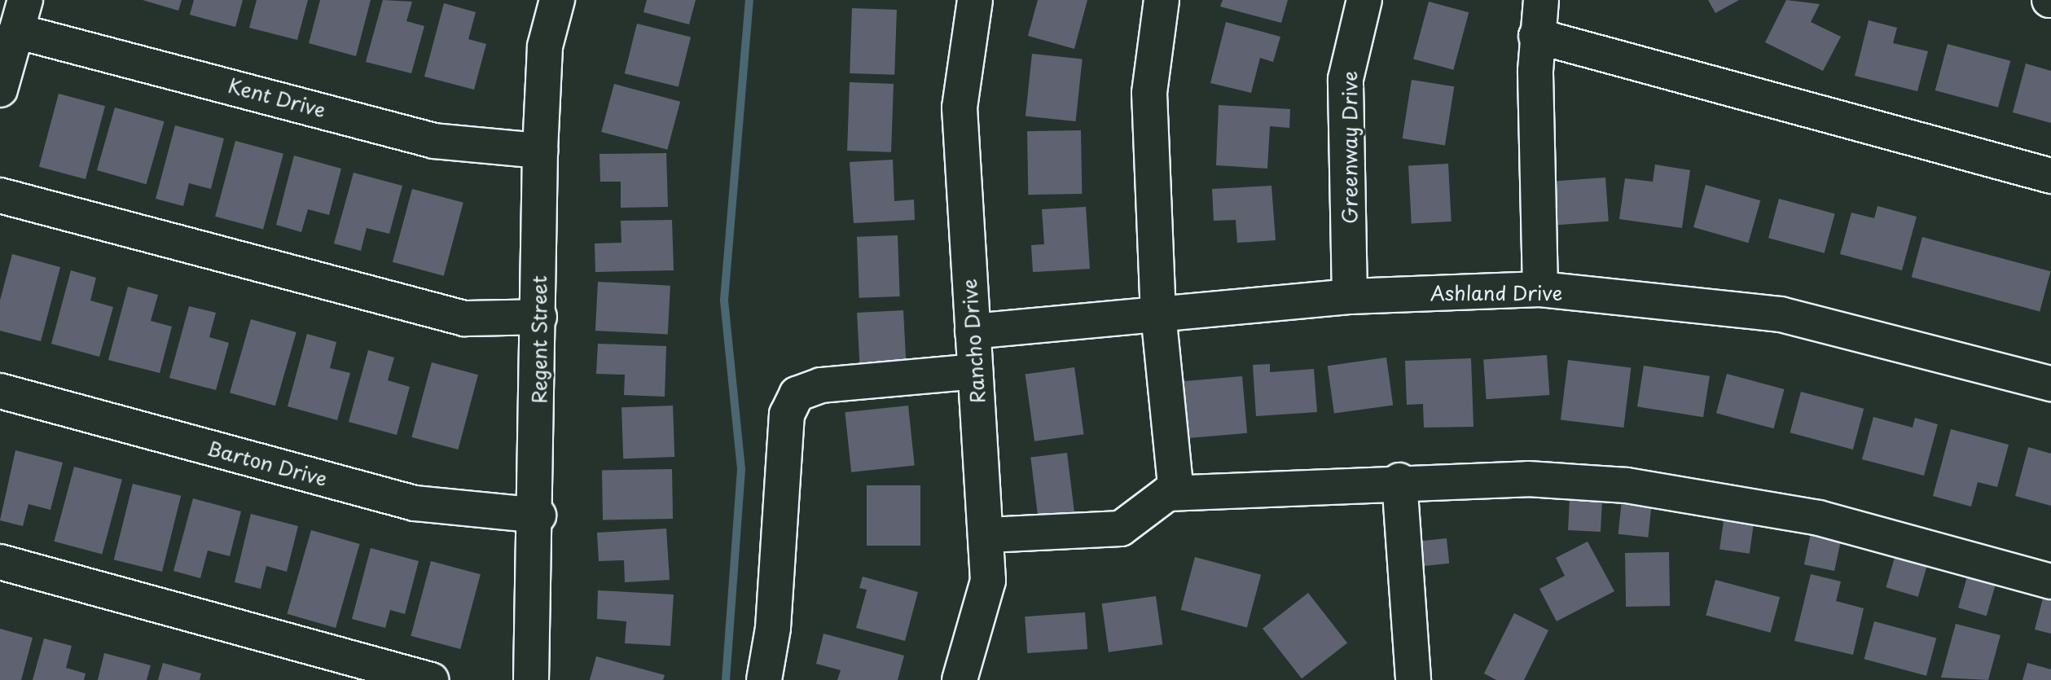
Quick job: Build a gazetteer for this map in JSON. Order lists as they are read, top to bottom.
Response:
{
  "streets": {
    "street": [
      "Kent Drive",
      "Greenway Drive",
      "Ashland Drive",
      "Regent Street",
      "Rancho Drive",
      "Barton Drive"
    ]
  },
  "crossings": [
    ["Kent Drive", "Regent Street"],
    ["Greenway Drive", "Ashland Drive"],
    ["Ashland Drive", "Rancho Drive"],
    ["Regent Street", "Barton Drive"]
  ]
}
